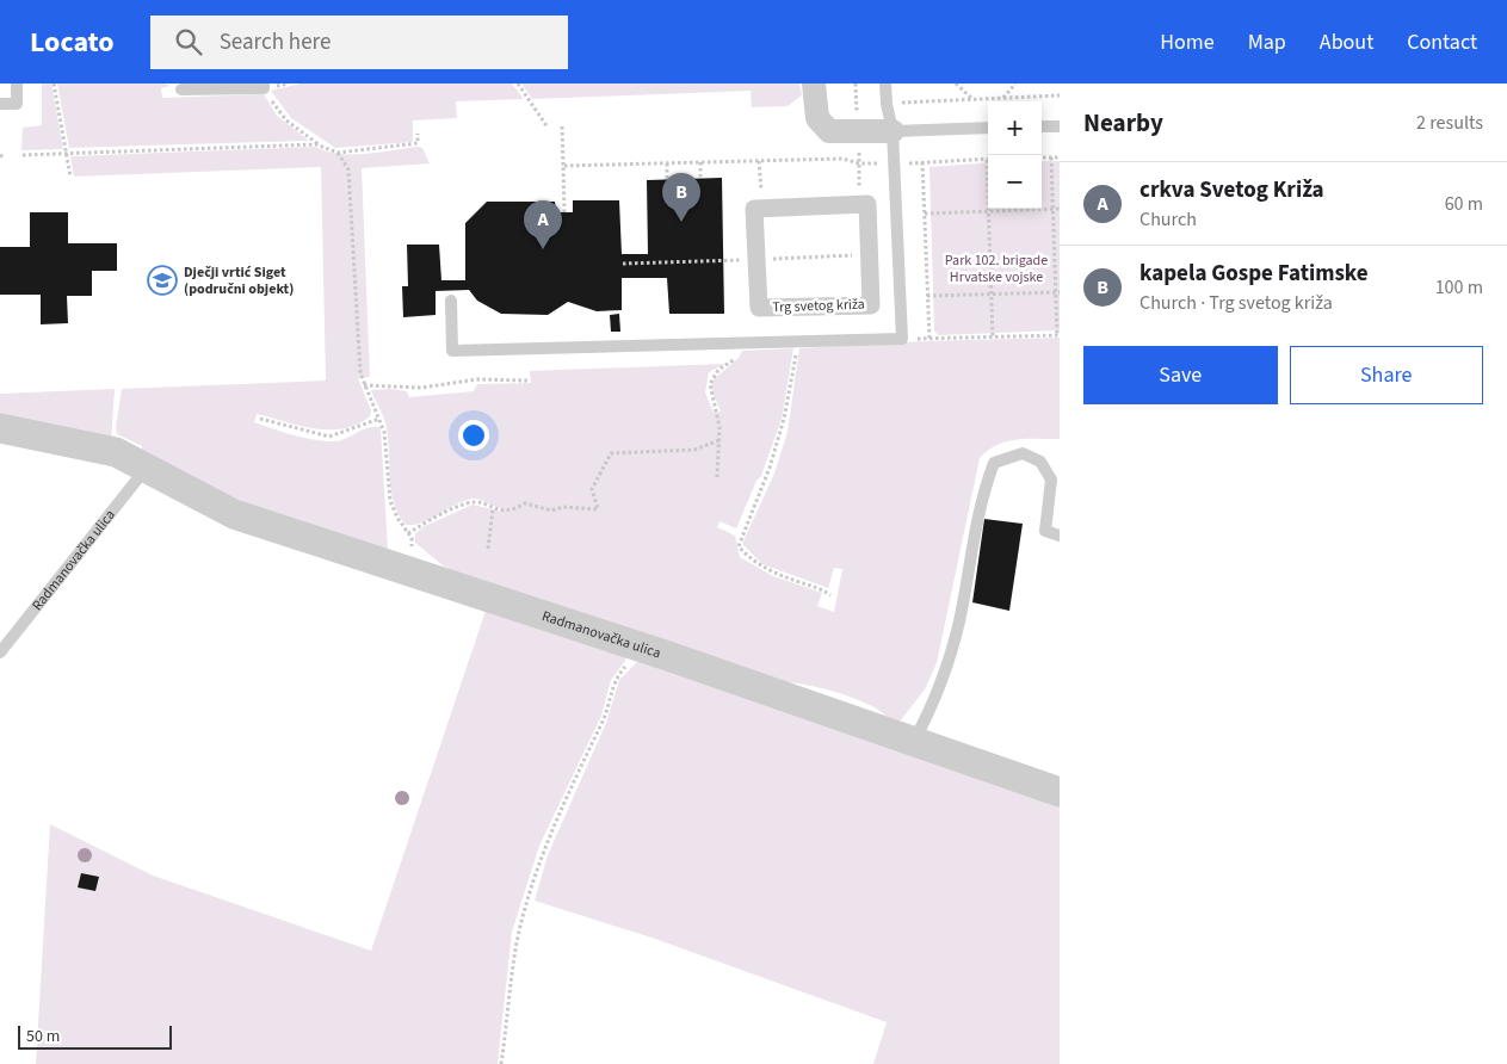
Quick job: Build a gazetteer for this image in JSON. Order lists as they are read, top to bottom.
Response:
{
  "streets": {
    "street": ["Trg svetog križa", "Radmanovačka ulica"]
  },
  "parks": ["Park 102. brigade Hrvatske vojske"],
  "places": {
    "school or university": ["Dječji vrtić Siget (područni objekt)"]
  },
  "scale_bar": "50 m",
  "page": {
    "header": "Locato",
    "search": "Search here",
    "nav": [
      "Home",
      "Map",
      "About",
      "Contact"
    ],
    "heading": ["Nearby", "2 results"],
    "map_buttons": ["+", "−"],
    "list": [
      {
        "mark": "A",
        "name": "crkva Svetog Križa",
        "note": "Church",
        "value": "60 m"
      },
      {
        "mark": "B",
        "name": "kapela Gospe Fatimske",
        "note": "Church · Trg svetog križa",
        "value": "100 m"
      }
    ],
    "pins": ["B", "A"],
    "buttons": ["Save", "Share"],
    "scale": "50 m"
  }
}
